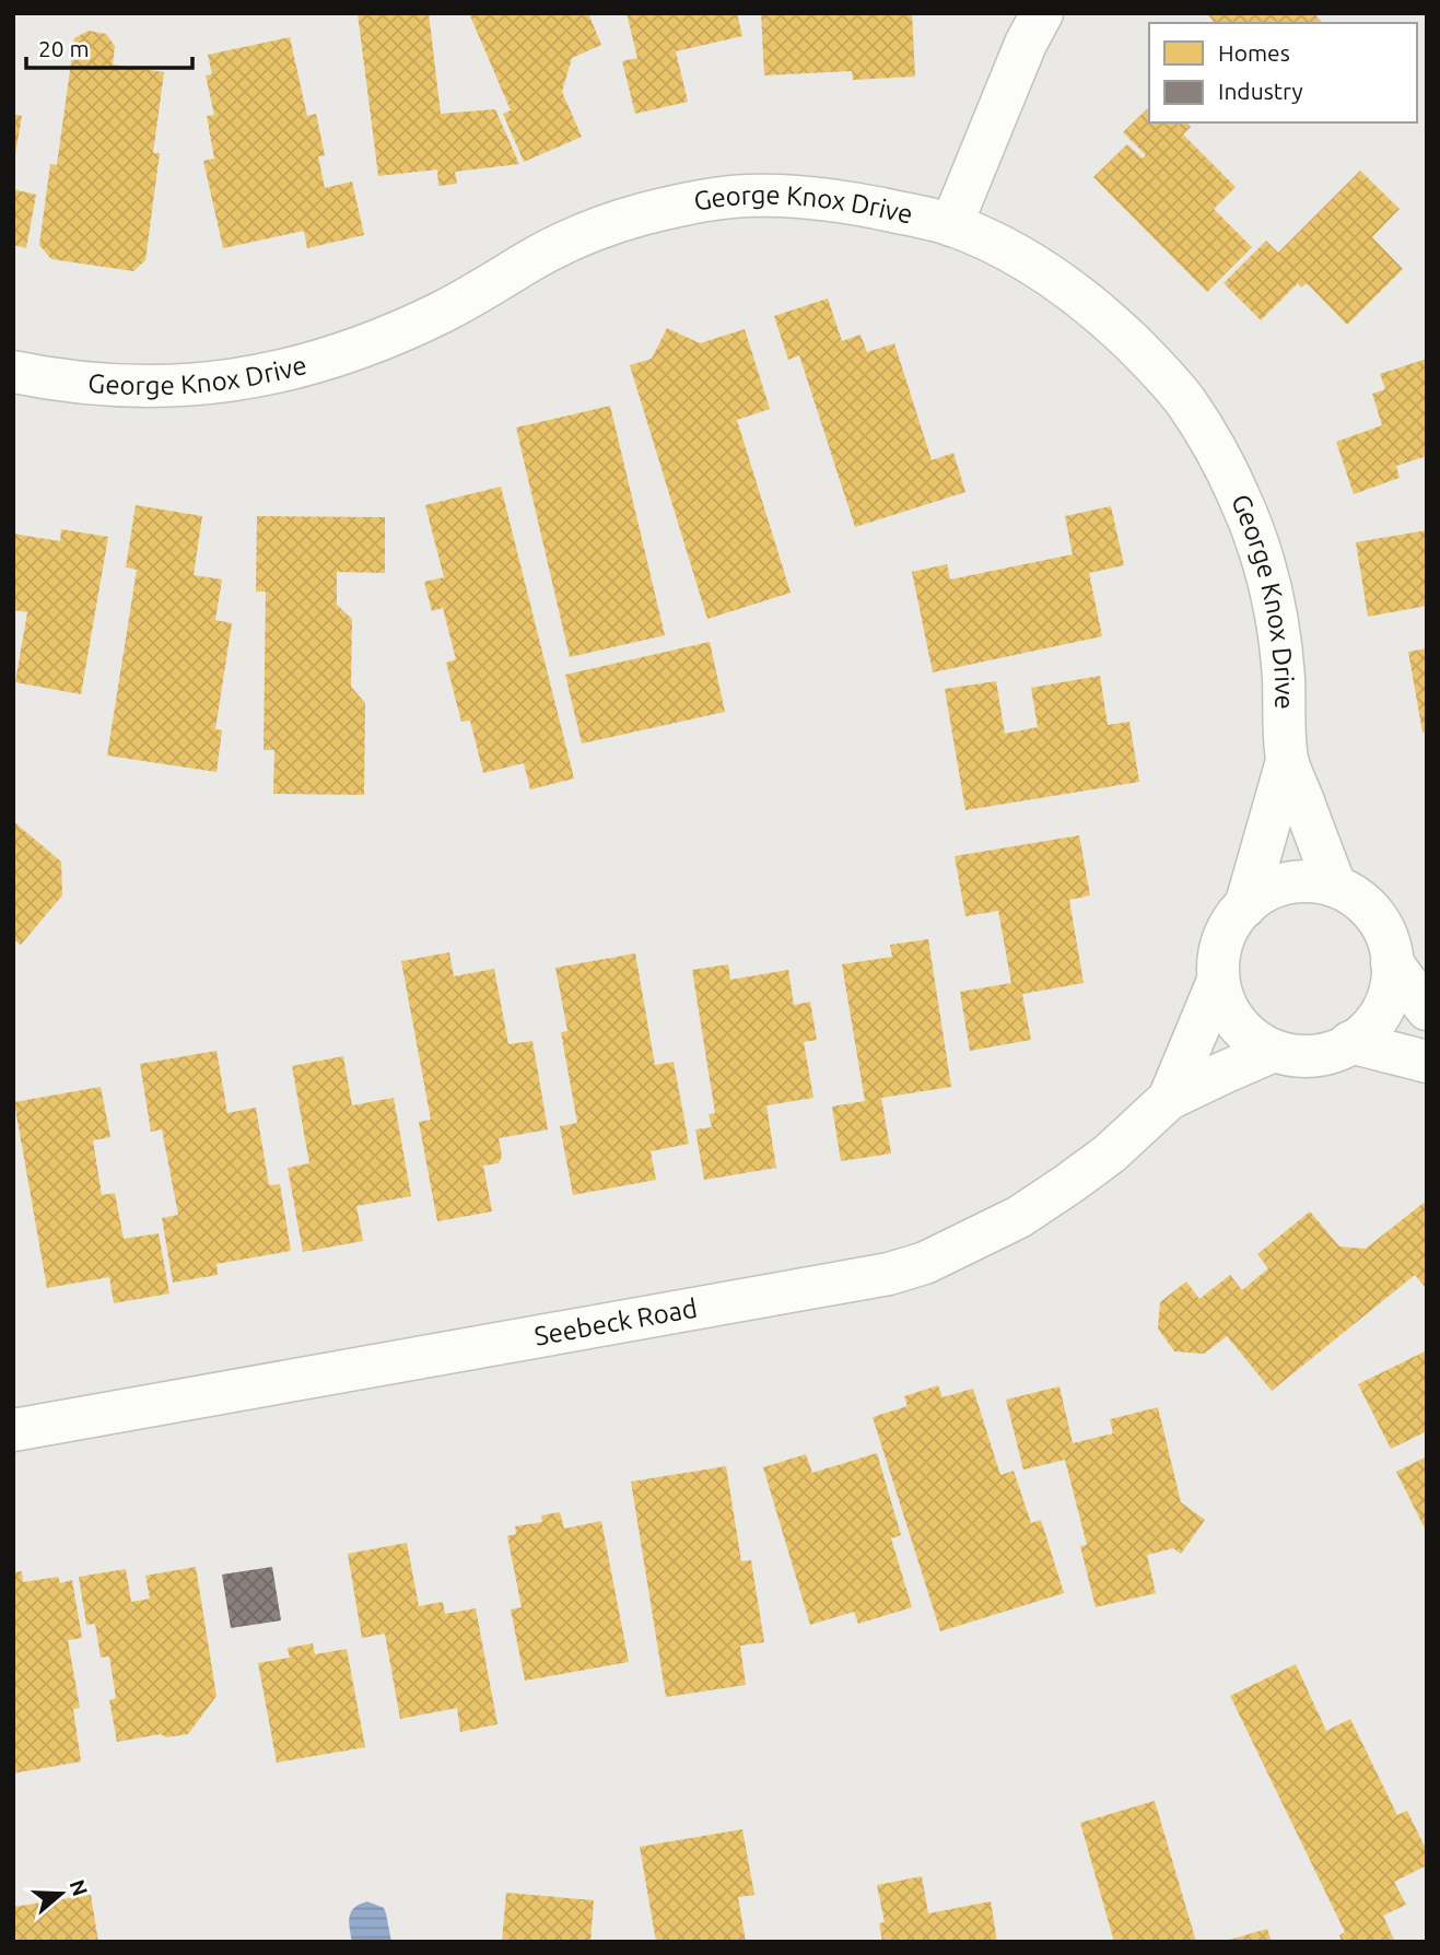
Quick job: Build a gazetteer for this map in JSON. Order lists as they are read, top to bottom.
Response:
{
  "streets": {
    "street": ["George Knox Drive", "Seebeck Road"]
  },
  "crossings": [
    ["George Knox Drive", "Seebeck Road"]
  ],
  "legend": ["Homes", "Industry"],
  "scale_bar": "20 m",
  "north": "right"
}
